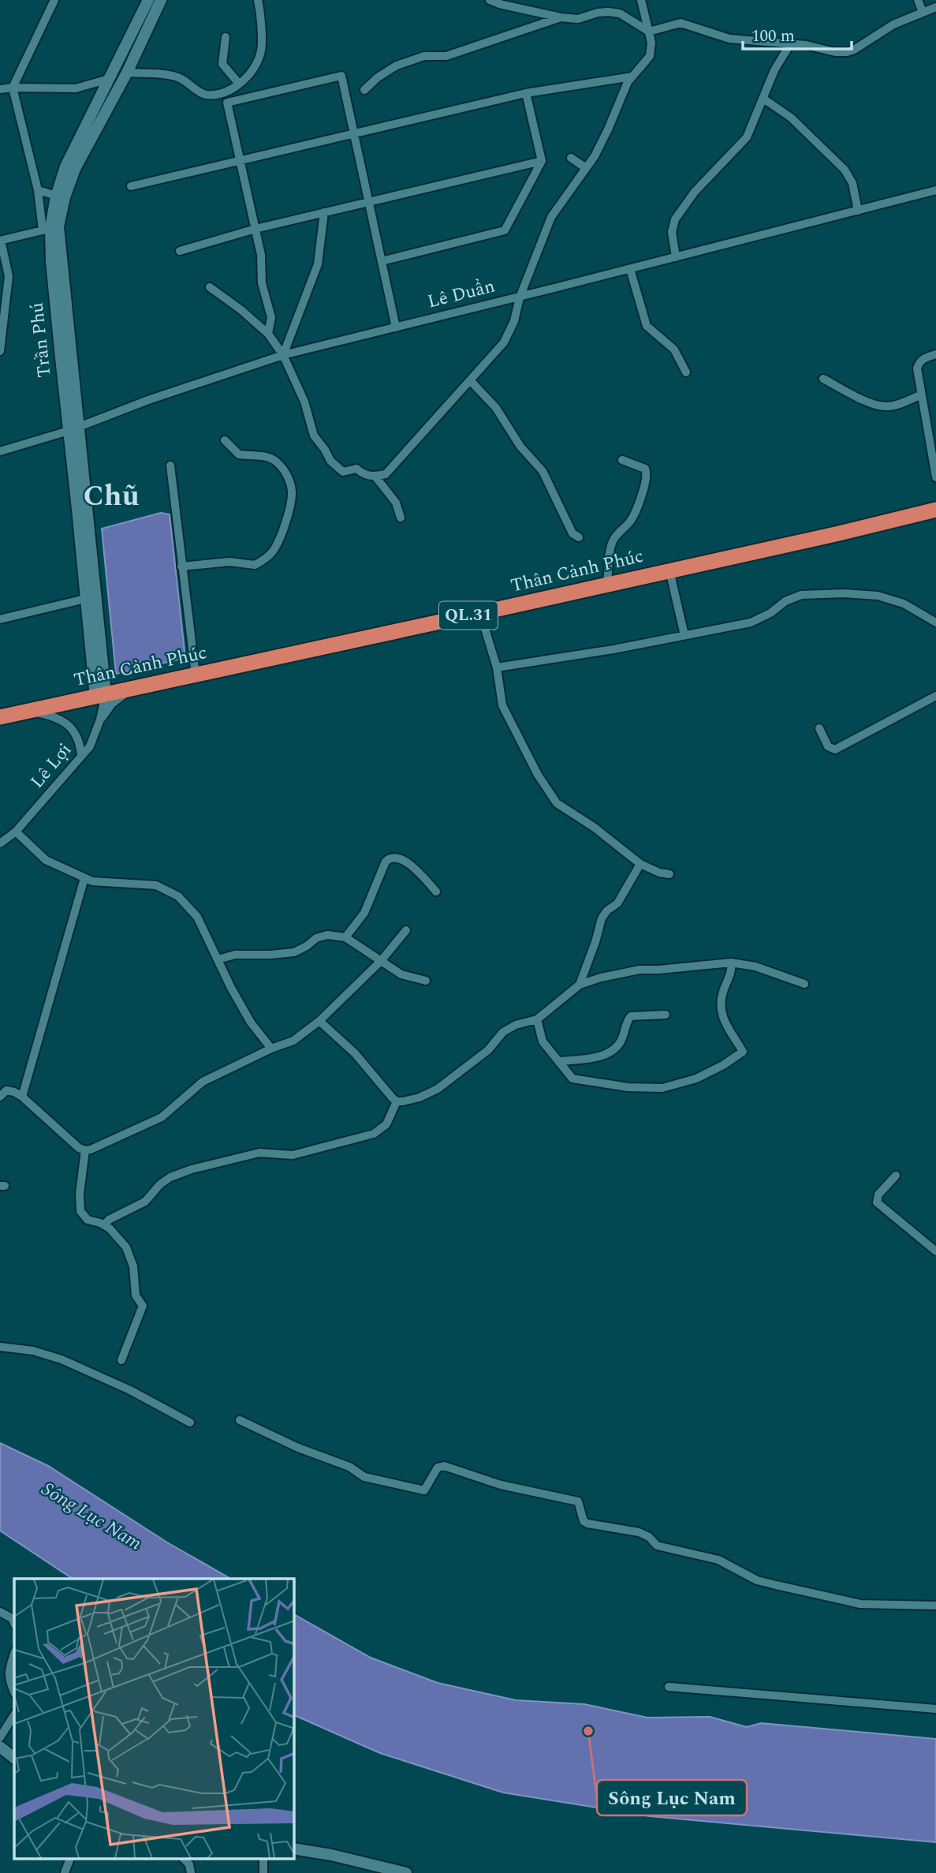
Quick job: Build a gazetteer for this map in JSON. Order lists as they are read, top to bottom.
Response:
{
  "streets": {
    "highway": ["Thân Cảnh Phúc", "QL.31"],
    "main road": ["Trần Phú"],
    "street": ["Lê Duẩn", "Lê Lợi"]
  },
  "crossings": [
    ["Lê Duẩn", "Trần Phú"],
    ["Trần Phú", "Thân Cảnh Phúc"],
    ["Thân Cảnh Phúc", "Lê Lợi"]
  ],
  "districts": ["Chũ"],
  "water": ["Sông Lục Nam"],
  "places": ["Sông Lục Nam"],
  "scale_bar": "100 m"
}
